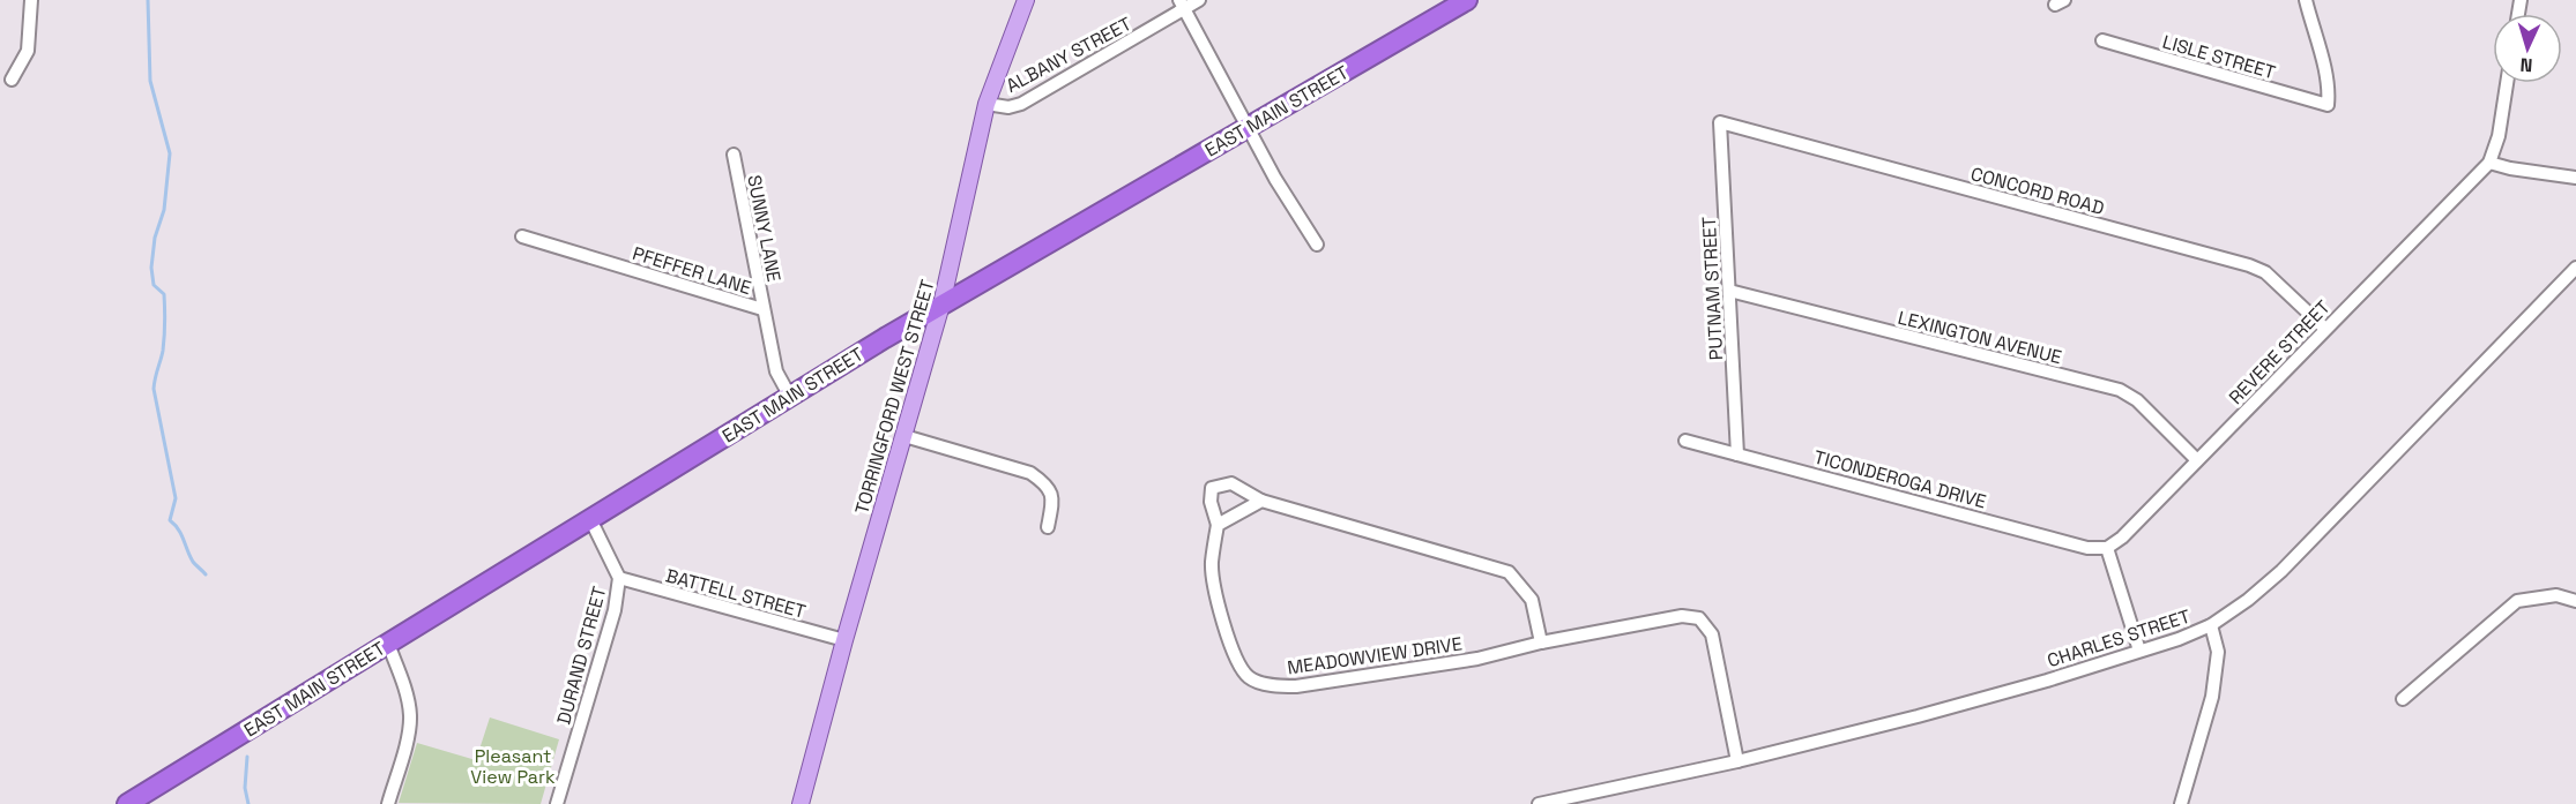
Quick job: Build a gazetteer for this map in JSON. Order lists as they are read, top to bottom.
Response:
{
  "streets": {
    "highway": ["EAST MAIN STREET"],
    "main road": ["TORRINGFORD WEST STREET"],
    "street": [
      "ALBANY STREET",
      "LISLE STREET",
      "CONCORD ROAD",
      "SUNNY LANE",
      "PFEFFER LANE",
      "PUTNAM STREET",
      "LEXINGTON AVENUE",
      "REVERE STREET",
      "TICONDEROGA DRIVE",
      "BATTELL STREET",
      "CHARLES STREET",
      "DURAND STREET",
      "MEADOWVIEW DRIVE"
    ]
  },
  "crossings": [
    ["ALBANY STREET", "TORRINGFORD WEST STREET"],
    ["EAST MAIN STREET", "PFEFFER LANE"],
    ["EAST MAIN STREET", "TORRINGFORD WEST STREET"],
    ["EAST MAIN STREET", "DURAND STREET"],
    ["CONCORD ROAD", "PUTNAM STREET"],
    ["CONCORD ROAD", "REVERE STREET"],
    ["SUNNY LANE", "PFEFFER LANE"],
    ["PUTNAM STREET", "LEXINGTON AVENUE"],
    ["PUTNAM STREET", "TICONDEROGA DRIVE"],
    ["LEXINGTON AVENUE", "REVERE STREET"],
    ["REVERE STREET", "TICONDEROGA DRIVE"],
    ["TORRINGFORD WEST STREET", "BATTELL STREET"],
    ["BATTELL STREET", "DURAND STREET"],
    ["CHARLES STREET", "MEADOWVIEW DRIVE"]
  ],
  "parks": ["Pleasant View Park"],
  "north": "bottom"
}
